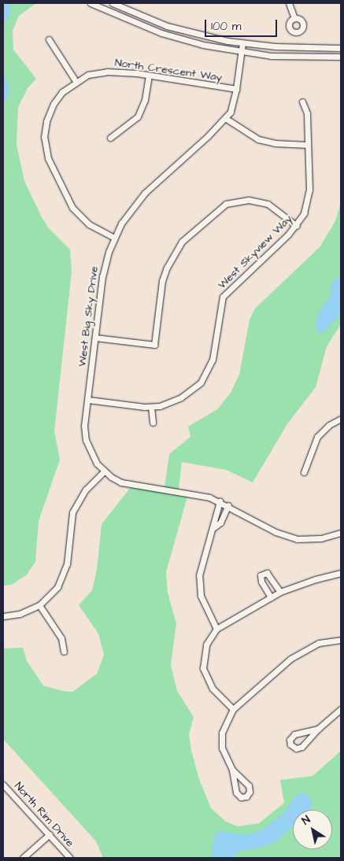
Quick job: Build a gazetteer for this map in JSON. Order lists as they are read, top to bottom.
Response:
{
  "streets": {
    "street": [
      "North Crescent Way",
      "West Skyview Way",
      "West Big Sky Drive",
      "North Rim Drive"
    ]
  },
  "crossings": [
    ["North Crescent Way", "West Big Sky Drive"],
    ["West Skyview Way", "West Big Sky Drive"]
  ],
  "scale_bar": "100 m",
  "north": "top left"
}
